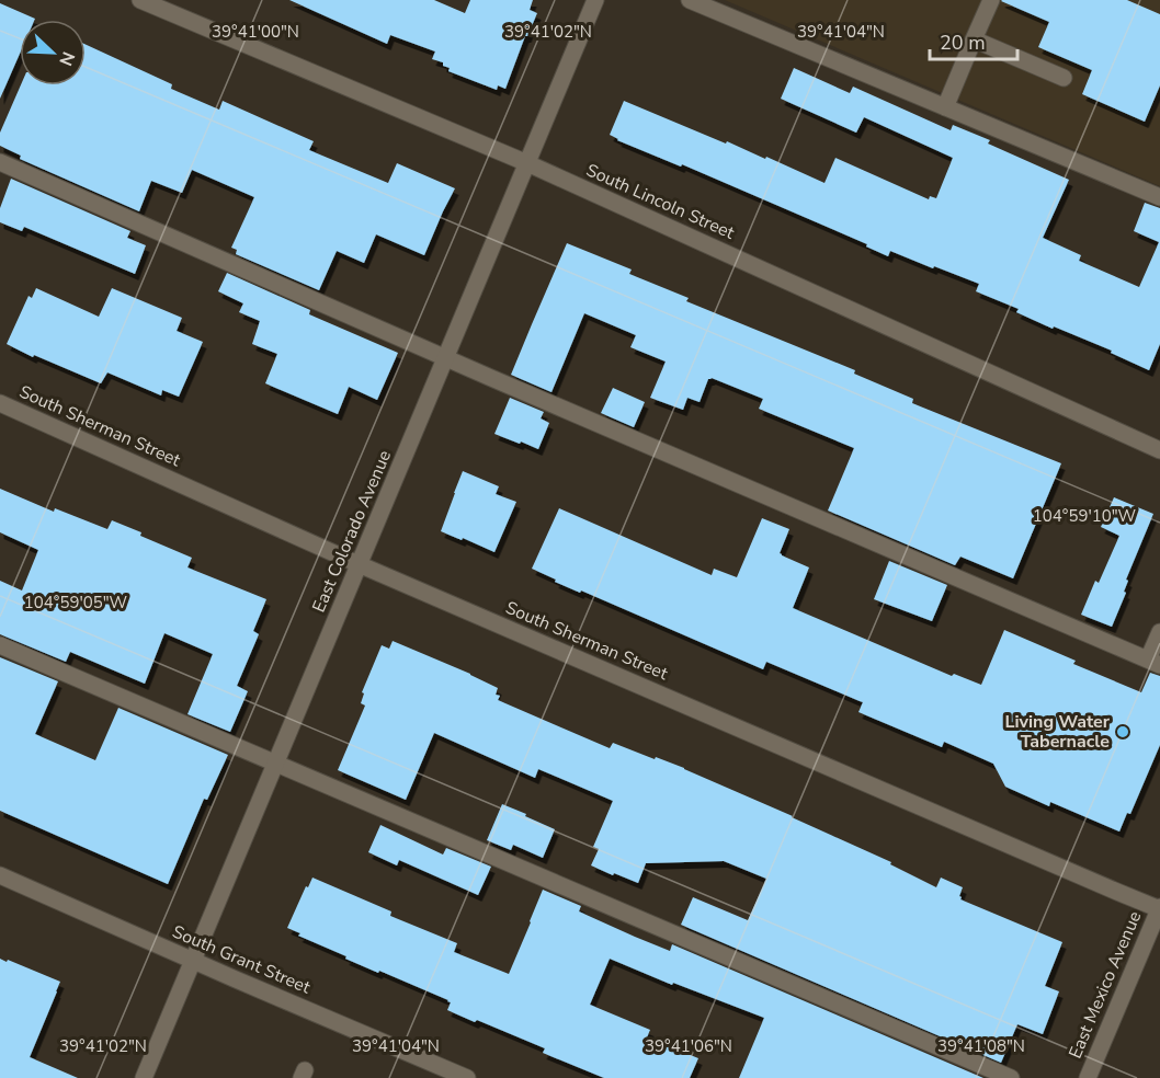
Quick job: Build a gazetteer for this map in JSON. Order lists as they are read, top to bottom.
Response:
{
  "streets": {
    "street": [
      "South Lincoln Street",
      "South Sherman Street",
      "East Colorado Avenue",
      "South Grant Street",
      "East Mexico Avenue"
    ]
  },
  "crossings": [
    ["South Lincoln Street", "East Colorado Avenue"],
    ["South Sherman Street", "East Colorado Avenue"],
    ["South Sherman Street", "East Mexico Avenue"],
    ["East Colorado Avenue", "South Grant Street"]
  ],
  "places": ["Living Water Tabernacle"],
  "scale_bar": "20 m",
  "north": "bottom right",
  "coordinates": [
    "39°41'00\"N",
    "39°41'02\"N",
    "39°41'04\"N",
    "104°59'10\"W",
    "104°59'05\"W",
    "39°41'06\"N",
    "39°41'08\"N"
  ]
}
